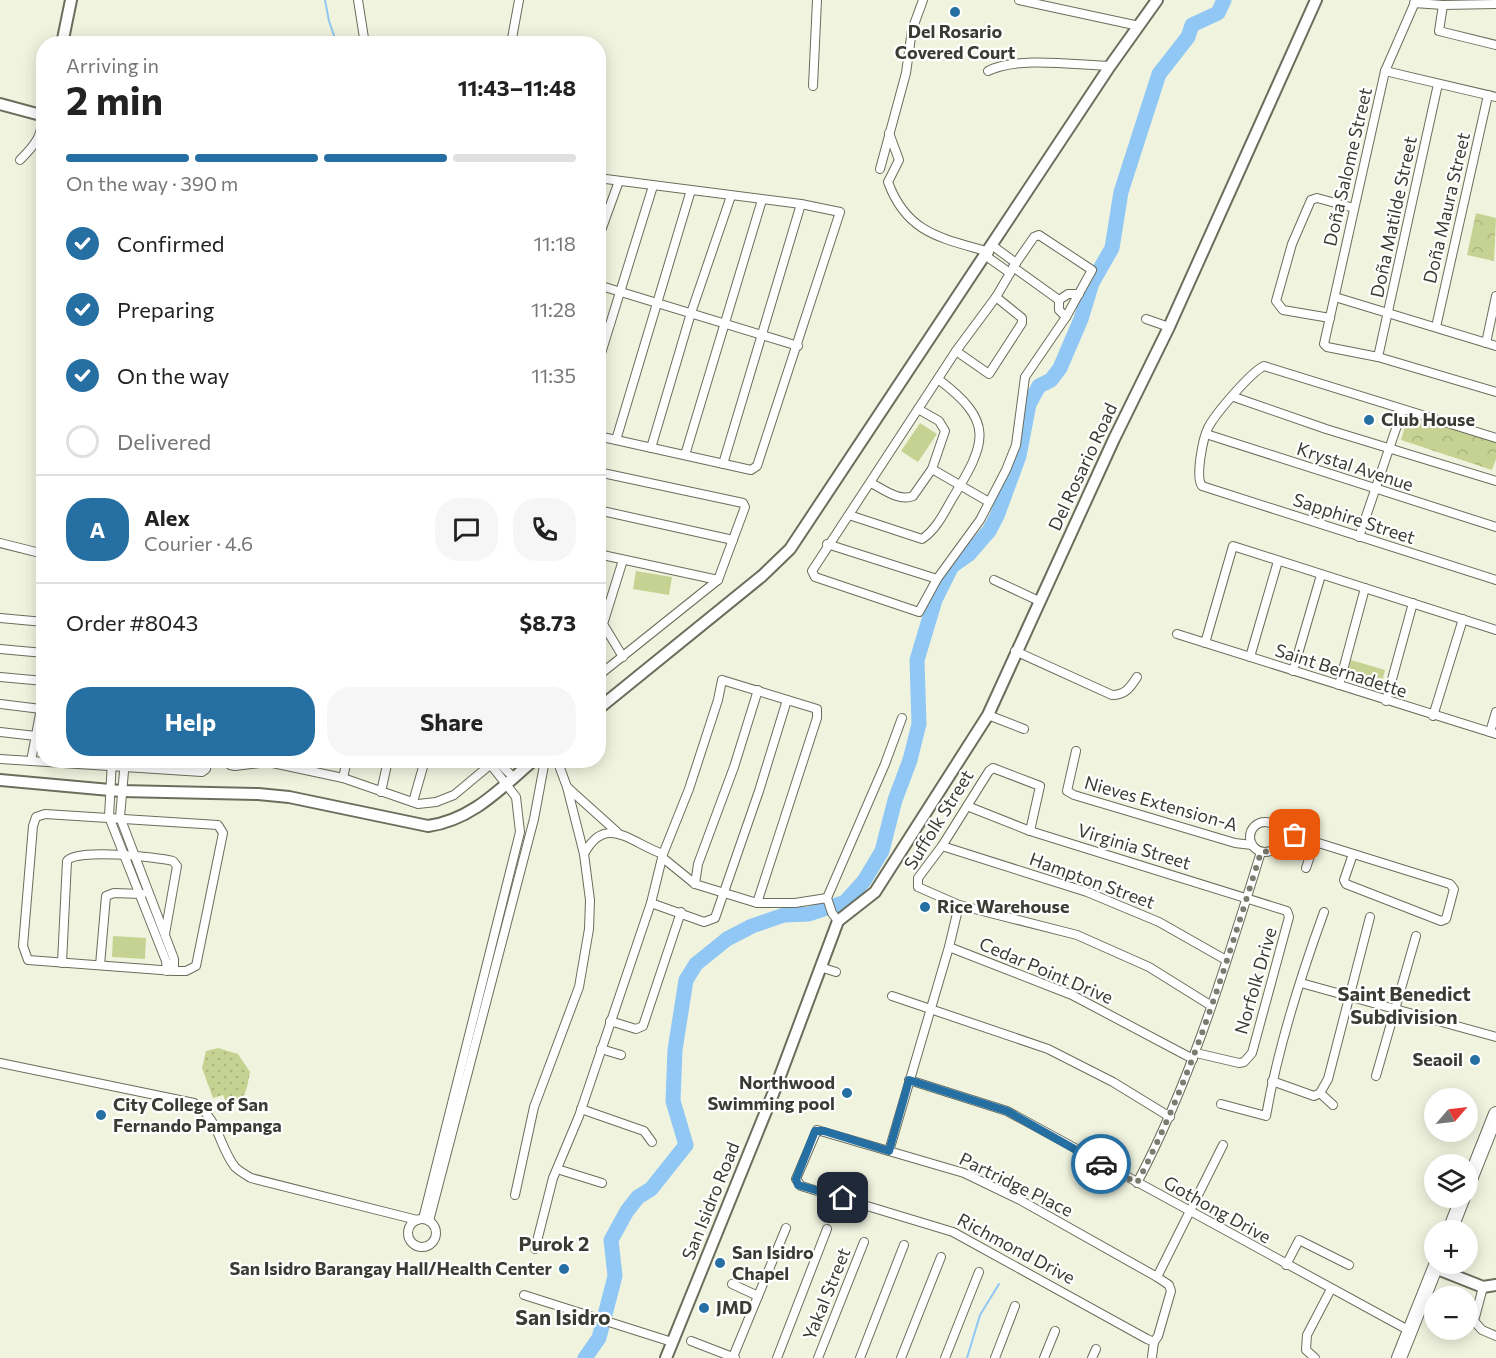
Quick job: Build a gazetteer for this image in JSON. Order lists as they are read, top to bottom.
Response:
{
  "streets": {
    "street": [
      "Doña Salome Street",
      "Doña Maura Street",
      "Doña Matilde Street",
      "Del Rosario Road",
      "Krystal Avenue",
      "Sapphire Street",
      "Saint Bernadette",
      "Nieves Extension-A",
      "Suffolk Street",
      "Virginia Street",
      "Hampton Street",
      "Cedar Point Drive",
      "Norfolk Drive",
      "Partridge Place",
      "San Isidro Road",
      "Gothong Drive",
      "Richmond Drive",
      "Yakal Street"
    ]
  },
  "crossings": [
    ["Doña Salome Street", "Doña Matilde Street"],
    ["Del Rosario Road", "San Isidro Road"],
    ["Krystal Avenue", "Sapphire Street"],
    ["Suffolk Street", "Virginia Street"],
    ["Suffolk Street", "Hampton Street"],
    ["Virginia Street", "Norfolk Drive"],
    ["Cedar Point Drive", "Norfolk Drive"],
    ["Partridge Place", "Richmond Drive"]
  ],
  "districts": ["Saint Benedict Subdivision", "Purok 2", "San Isidro"],
  "places": [
    "Del Rosario Covered Court",
    "Club House",
    "Rice Warehouse",
    "Seaoil",
    "Northwood Swimming pool",
    "City College of San Fernando Pampanga",
    "San Isidro Chapel",
    "San Isidro Barangay Hall/Health Center",
    "JMD"
  ],
  "north": "top right",
  "page": {
    "heading": ["2 min", "Arriving in", "11:43–11:48"],
    "panel": [
      "Alex",
      "Courier · 4.6",
      "Order #8043",
      "$8.73"
    ],
    "bar": "On the way · 390 m",
    "list": [
      ["Confirmed", "11:18"],
      ["Preparing", "11:28"],
      ["On the way", "11:35"],
      "Delivered"
    ],
    "round": "A",
    "buttons": ["Help", "Share"],
    "map_buttons": ["+", "−"]
  }
}
